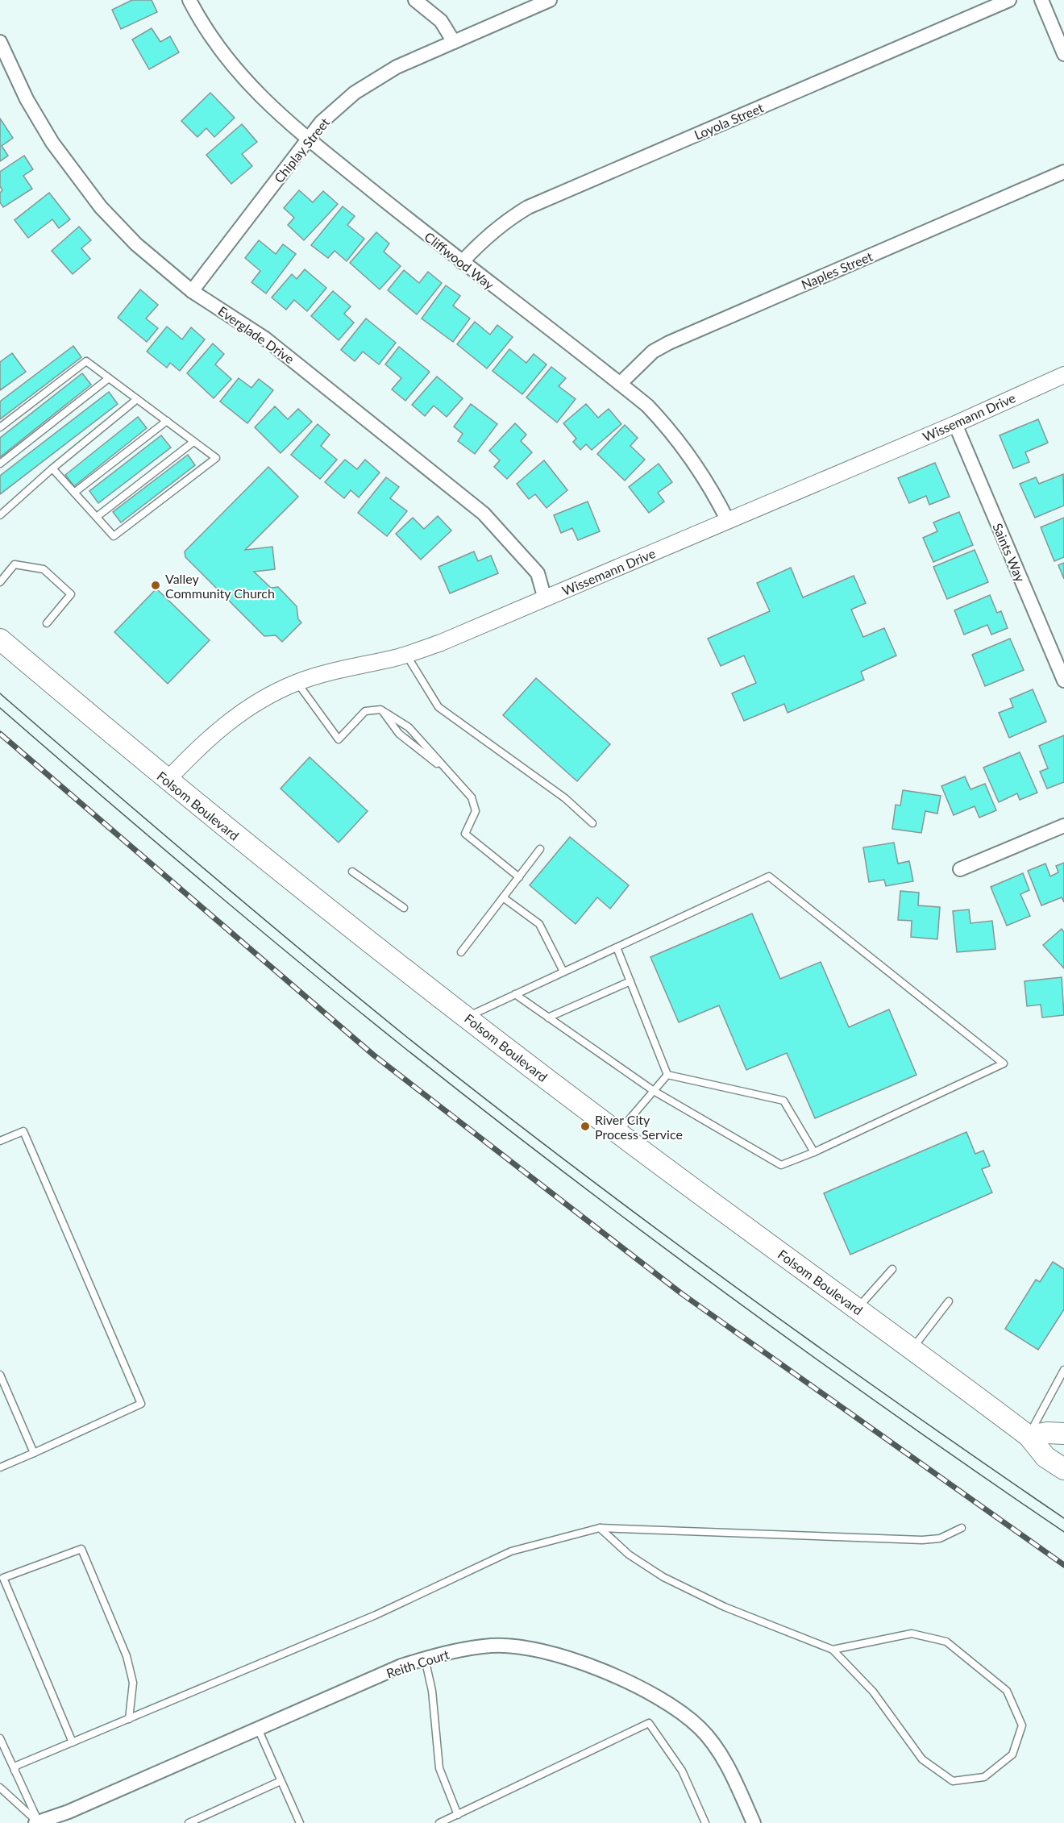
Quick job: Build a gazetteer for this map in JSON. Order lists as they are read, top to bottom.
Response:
{
  "streets": {
    "main road": ["Folsom Boulevard"],
    "street": [
      "Loyola Street",
      "Chiplay Street",
      "Cliffwood Way",
      "Naples Street",
      "Everglade Drive",
      "Wissemann Drive",
      "Saints Way",
      "Reith Court"
    ]
  },
  "crossings": [
    ["Loyola Street", "Cliffwood Way"],
    ["Chiplay Street", "Cliffwood Way"],
    ["Chiplay Street", "Everglade Drive"],
    ["Cliffwood Way", "Naples Street"],
    ["Cliffwood Way", "Wissemann Drive"],
    ["Everglade Drive", "Wissemann Drive"],
    ["Wissemann Drive", "Saints Way"],
    ["Wissemann Drive", "Folsom Boulevard"]
  ],
  "places": ["Valley Community Church", "River City Process Service"]
}
